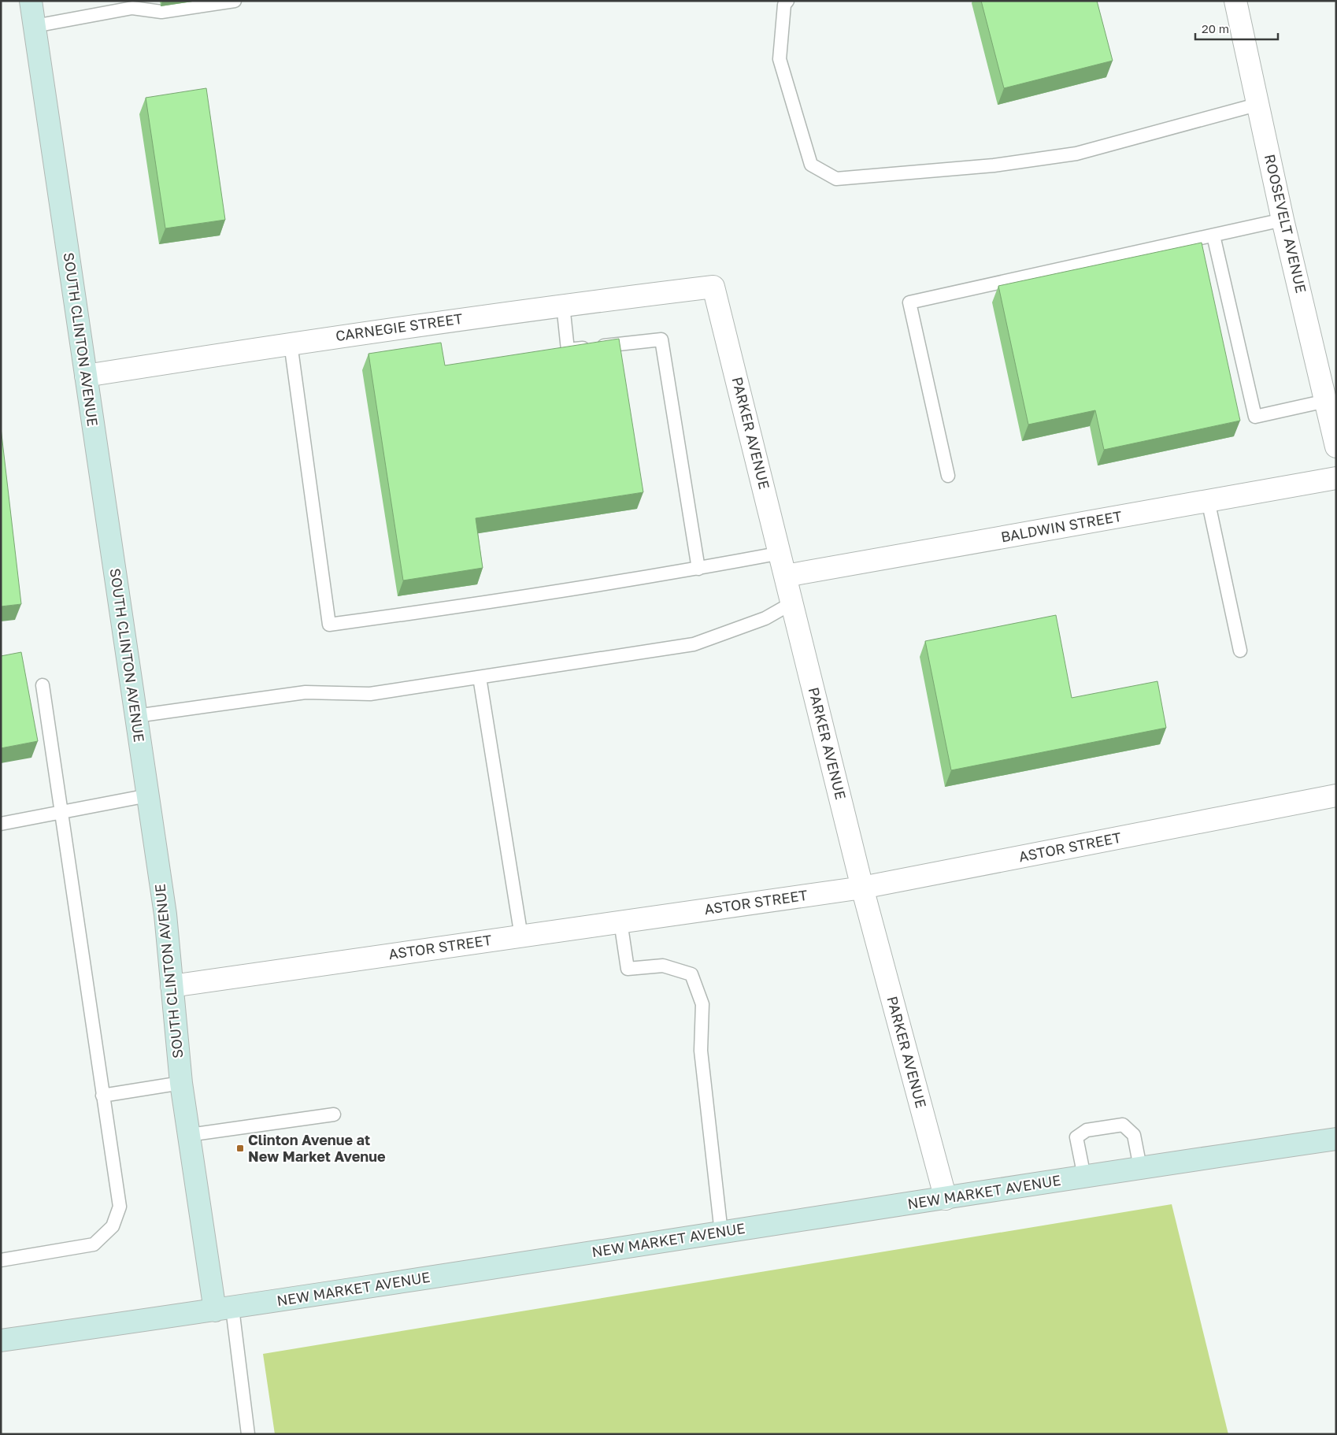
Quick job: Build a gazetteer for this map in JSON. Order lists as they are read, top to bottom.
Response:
{
  "streets": {
    "street": [
      "ROOSEVELT AVENUE",
      "CARNEGIE STREET",
      "SOUTH CLINTON AVENUE",
      "PARKER AVENUE",
      "BALDWIN STREET",
      "ASTOR STREET",
      "NEW MARKET AVENUE"
    ]
  },
  "crossings": [
    ["CARNEGIE STREET", "SOUTH CLINTON AVENUE"],
    ["CARNEGIE STREET", "PARKER AVENUE"],
    ["SOUTH CLINTON AVENUE", "ASTOR STREET"],
    ["SOUTH CLINTON AVENUE", "NEW MARKET AVENUE"],
    ["PARKER AVENUE", "BALDWIN STREET"],
    ["PARKER AVENUE", "ASTOR STREET"],
    ["PARKER AVENUE", "NEW MARKET AVENUE"]
  ],
  "places": {
    "transit": ["Clinton Avenue at New Market Avenue"]
  },
  "scale_bar": "20 m"
}
